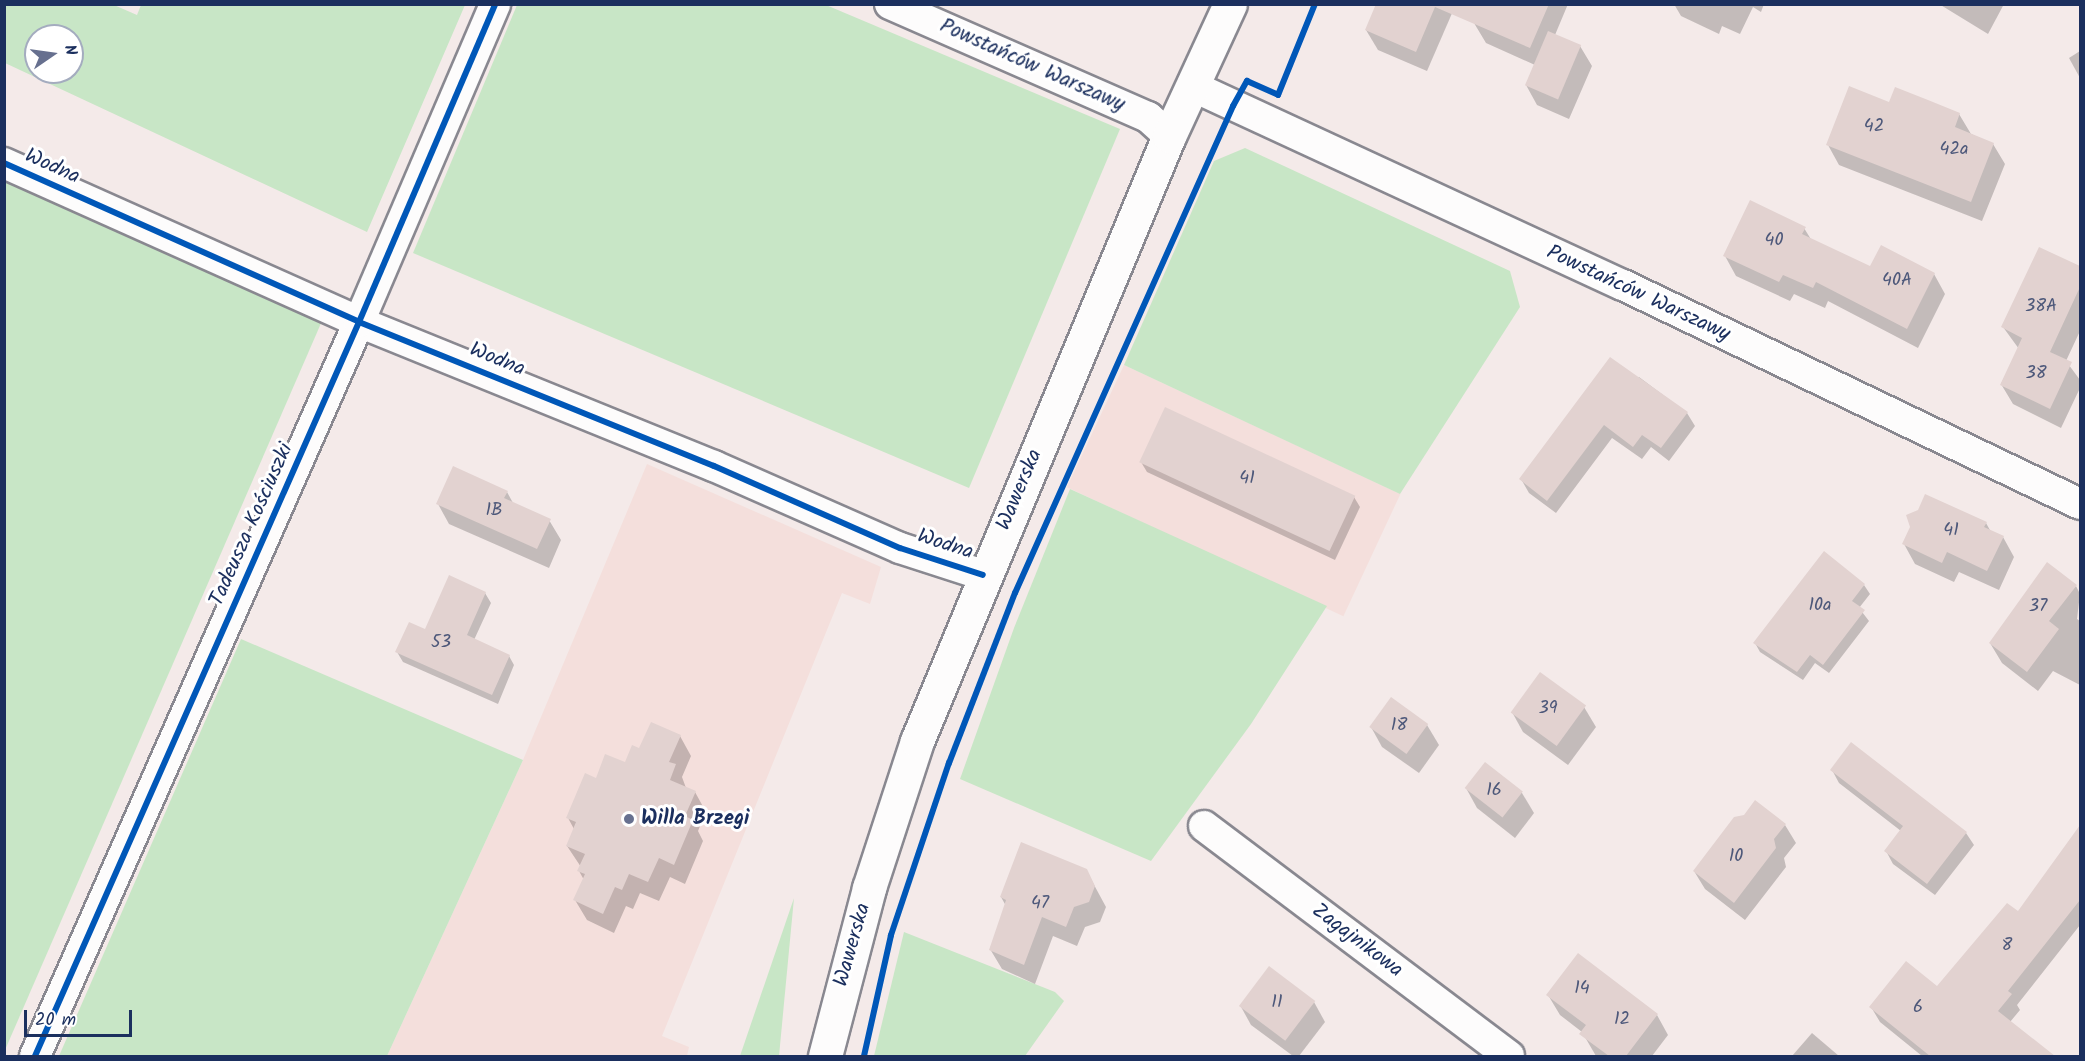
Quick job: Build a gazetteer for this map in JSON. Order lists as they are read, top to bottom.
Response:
{
  "streets": {
    "main road": ["Wawerska"],
    "street": [
      "Powstańców Warszawy",
      "Wodna",
      "Tadeusza Kościuszki",
      "Zagajnikowa"
    ]
  },
  "crossings": [
    ["Powstańców Warszawy", "Wawerska"],
    ["Wodna", "Wawerska"],
    ["Wodna", "Tadeusza Kościuszki"]
  ],
  "places": ["Willa Brzegi"],
  "house_numbers": [
    "42",
    "42a",
    "40",
    "40A",
    "38A",
    "38",
    "41",
    "1B",
    "41",
    "10a",
    "37",
    "53",
    "39",
    "18",
    "16",
    "10",
    "47",
    "8",
    "14",
    "11",
    "6",
    "12"
  ],
  "scale_bar": "20 m",
  "north": "right"
}
